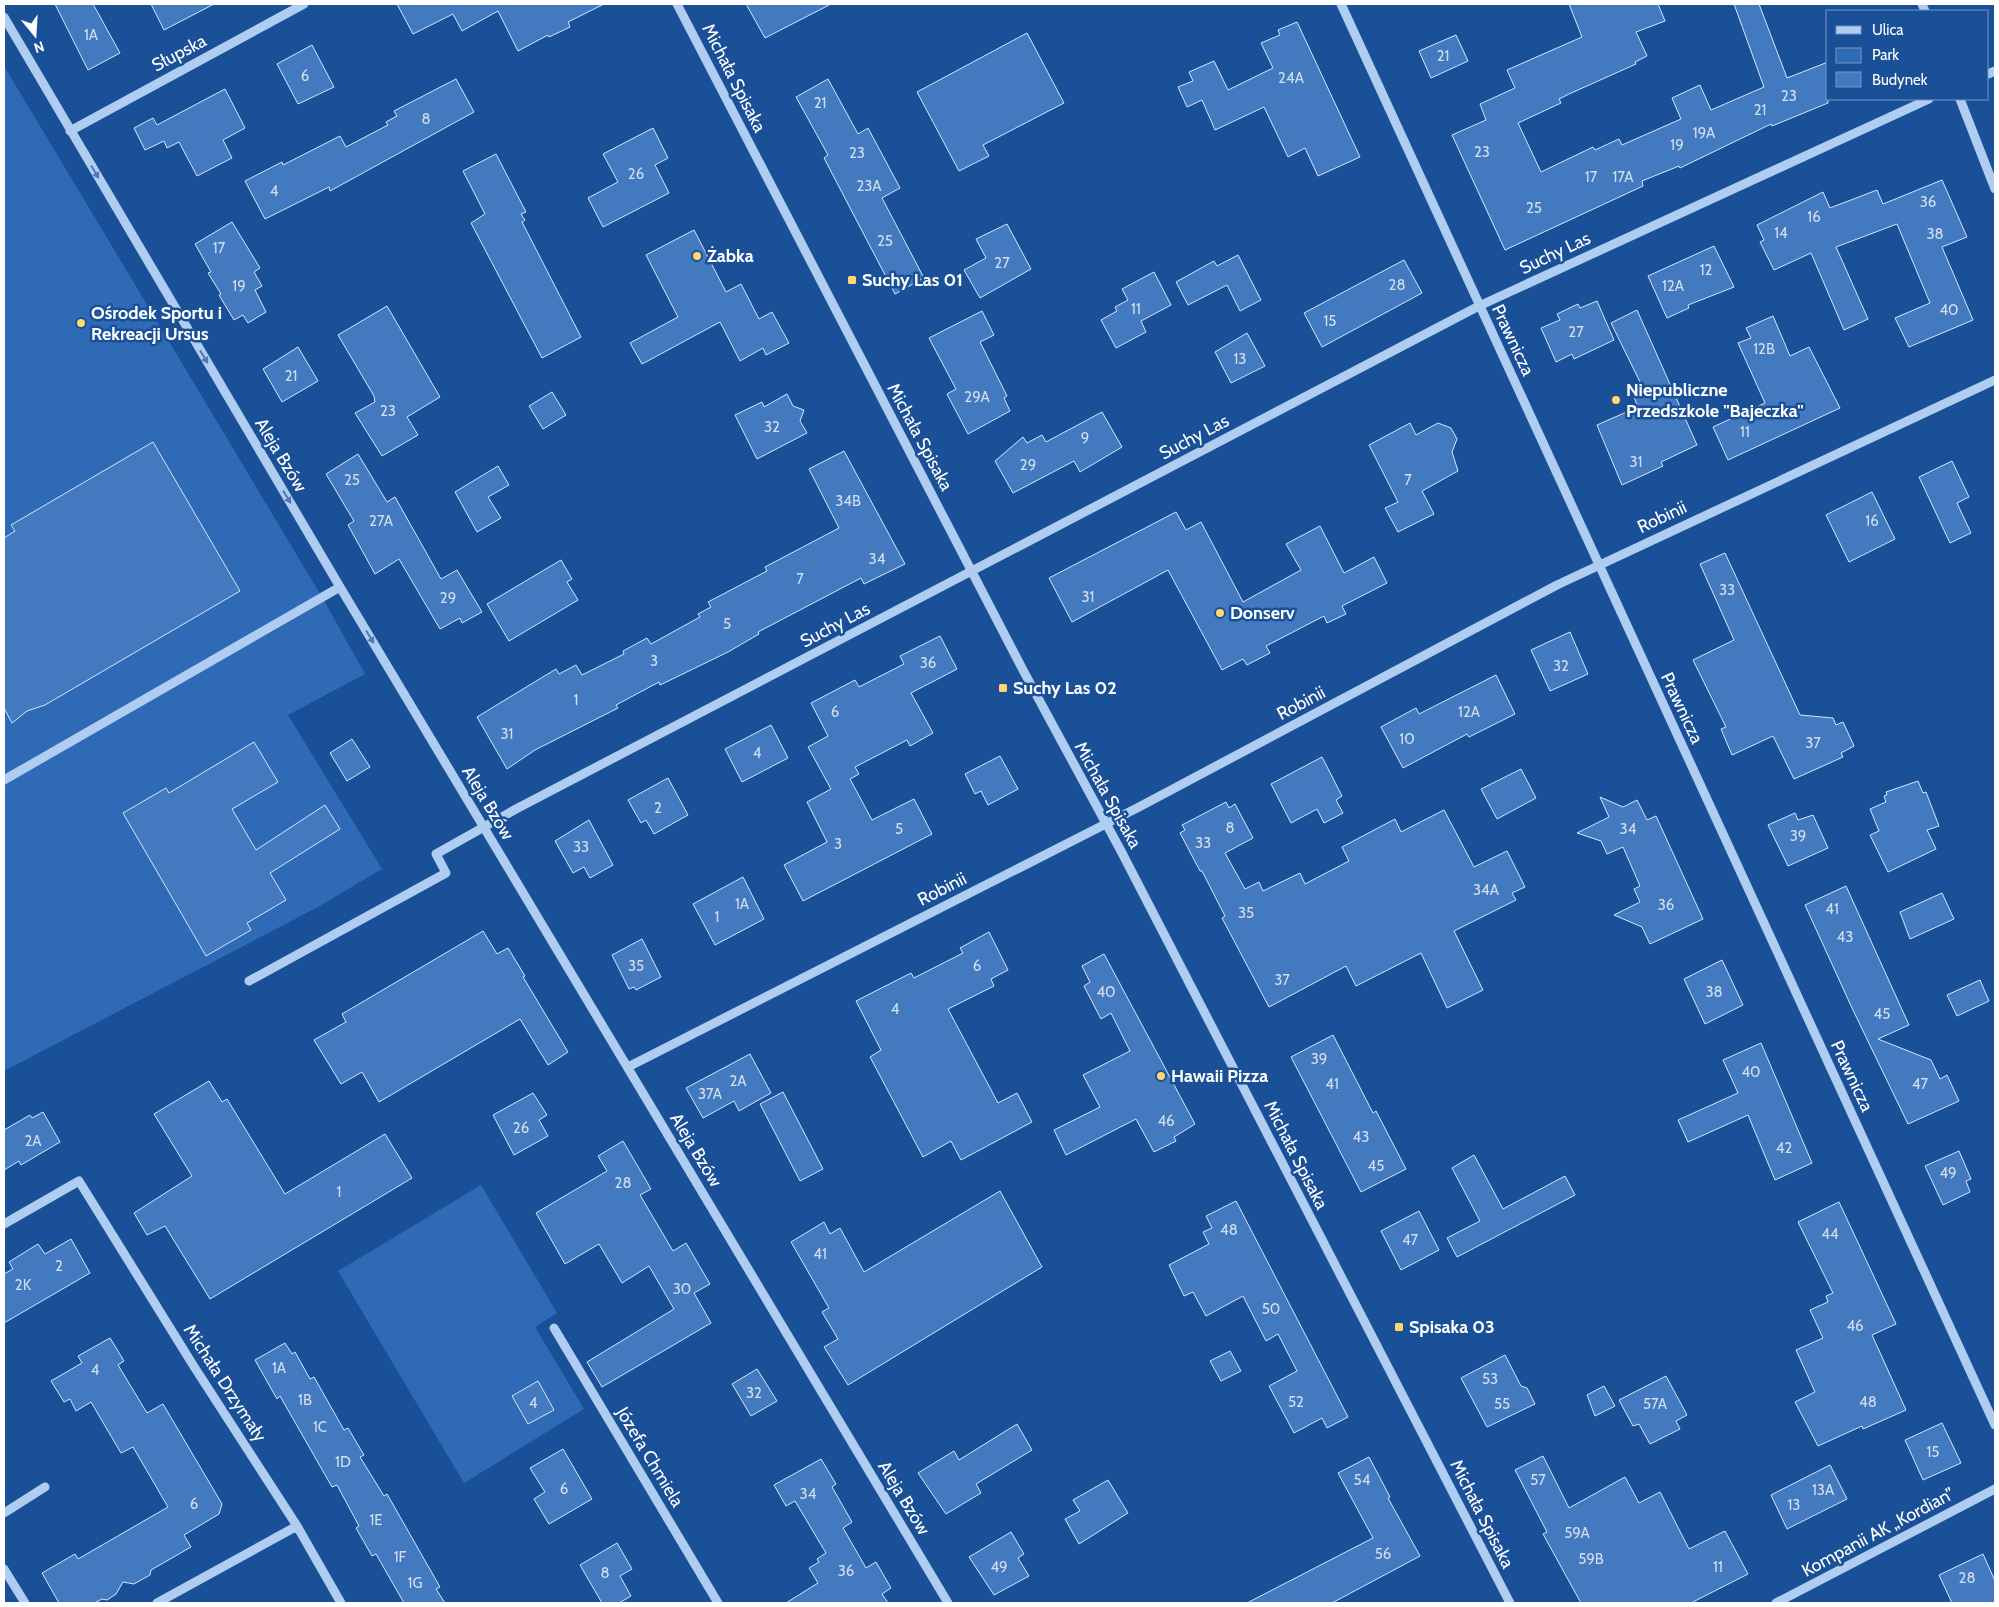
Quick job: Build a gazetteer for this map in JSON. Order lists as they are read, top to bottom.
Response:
{
  "streets": {
    "street": [
      "Słupska",
      "Michała Spisaka",
      "Suchy Las",
      "Prawnicza",
      "Aleja Bzów",
      "Robinii",
      "Michała Drzymały",
      "Józefa Chmiela",
      "Kompanii AK „Kordian”"
    ]
  },
  "crossings": [
    ["Słupska", "Aleja Bzów"],
    ["Michała Spisaka", "Suchy Las"],
    ["Michała Spisaka", "Robinii"],
    ["Suchy Las", "Prawnicza"],
    ["Suchy Las", "Aleja Bzów"],
    ["Prawnicza", "Robinii"],
    ["Aleja Bzów", "Robinii"]
  ],
  "one_way": ["Aleja Bzów"],
  "places": {
    "other": [
      "Żabka",
      "Ośrodek Sportu i Rekreacji Ursus",
      "Niepubliczne Przedszkole \"Bajeczka\"",
      "Donserv",
      "Hawaii Pizza"
    ],
    "transit": ["Suchy Las 01", "Suchy Las 02", "Spisaka 03"]
  },
  "house_numbers": [
    "1A",
    "21",
    "6",
    "24A",
    "23",
    "21",
    "21",
    "8",
    "19A",
    "19",
    "23",
    "23",
    "26",
    "17",
    "17A",
    "23A",
    "4",
    "36",
    "25",
    "16",
    "14",
    "38",
    "25",
    "17",
    "27",
    "12",
    "28",
    "19",
    "12A",
    "11",
    "40",
    "15",
    "27",
    "12B",
    "13",
    "21",
    "29A",
    "23",
    "32",
    "11",
    "9",
    "31",
    "29",
    "25",
    "7",
    "34B",
    "27A",
    "16",
    "34",
    "7",
    "33",
    "31",
    "29",
    "5",
    "3",
    "36",
    "32",
    "1",
    "6",
    "12A",
    "31",
    "10",
    "37",
    "4",
    "2",
    "8",
    "5",
    "34",
    "39",
    "33",
    "3",
    "33",
    "34A",
    "1A",
    "36",
    "41",
    "35",
    "1",
    "43",
    "35",
    "6",
    "37",
    "40",
    "38",
    "4",
    "45",
    "39",
    "40",
    "2A",
    "41",
    "47",
    "37A",
    "46",
    "26",
    "43",
    "2A",
    "42",
    "45",
    "49",
    "28",
    "1",
    "48",
    "44",
    "47",
    "41",
    "2",
    "2K",
    "30",
    "50",
    "46",
    "1A",
    "4",
    "53",
    "32",
    "1B",
    "52",
    "48",
    "4",
    "55",
    "57A",
    "1C",
    "15",
    "1D",
    "54",
    "57",
    "6",
    "13A",
    "34",
    "6",
    "13",
    "1E",
    "59A",
    "56",
    "1F",
    "59B",
    "49",
    "11",
    "36",
    "8",
    "28",
    "1G"
  ],
  "legend": ["Ulica", "Park", "Budynek"],
  "north": "bottom"
}
